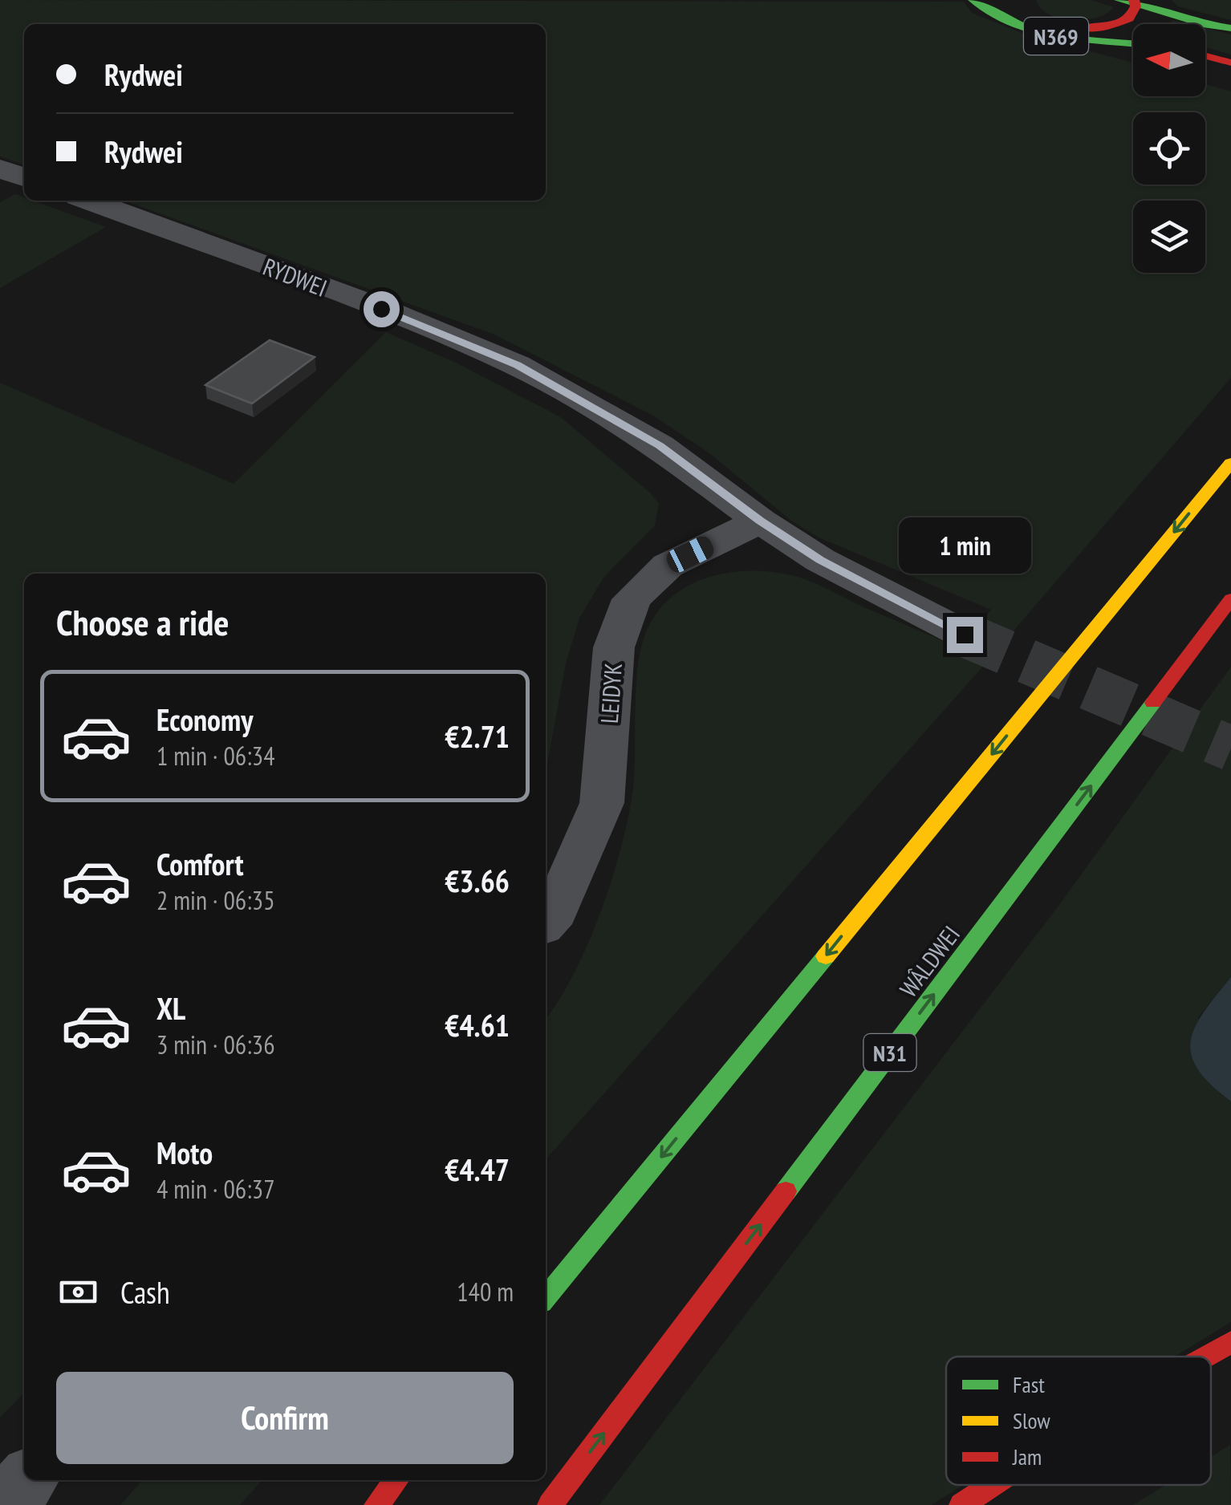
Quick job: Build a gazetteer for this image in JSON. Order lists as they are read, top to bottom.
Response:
{
  "streets": {
    "main road": ["N369", "WÂLDWEI", "N31"],
    "street": ["RYDWEI", "LEIDYK"]
  },
  "crossings": [
    ["RYDWEI", "LEIDYK"]
  ],
  "legend": ["Fast", "Slow", "Jam"],
  "north": "left",
  "page": {
    "banner": ["Rydwei", "Rydwei"],
    "bubble": "1 min",
    "heading": "Choose a ride",
    "list": [
      {
        "name": "Economy",
        "note": "1 min · 06:34",
        "value": "€2.71"
      },
      {
        "name": "Comfort",
        "note": "2 min · 06:35",
        "value": "€3.66"
      },
      {
        "name": "XL",
        "note": "3 min · 06:36",
        "value": "€4.61"
      },
      {
        "name": "Moto",
        "note": "4 min · 06:37",
        "value": "€4.47"
      }
    ],
    "pay": ["Cash", "140 m"],
    "buttons": "Confirm"
  }
}
